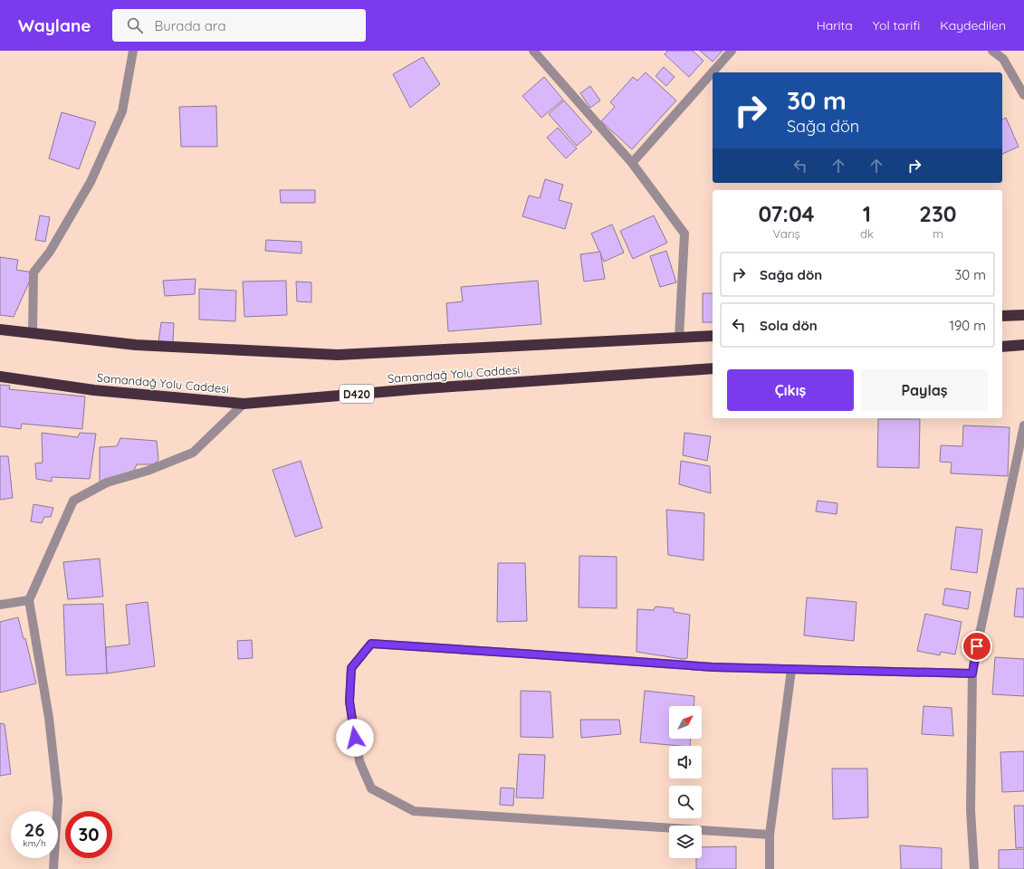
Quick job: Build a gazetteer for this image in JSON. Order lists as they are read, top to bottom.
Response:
{
  "streets": {
    "highway": ["Samandağ Yolu Caddesi", "D420"]
  },
  "north": "top right",
  "page": {
    "header": "Waylane",
    "search": "Burada ara",
    "nav": ["Harita", "Yol tarifi", "Kaydedilen"],
    "turn": ["30 m", "Sağa dön"],
    "eta": [
      "07:04",
      "Varış",
      "1",
      "dk",
      "230",
      "m"
    ],
    "list": [
      {
        "name": "Sağa dön",
        "value": "30 m"
      },
      {
        "name": "Sola dön",
        "value": "190 m"
      }
    ],
    "buttons": ["Çıkış", "Paylaş"],
    "speed": "26 km/h",
    "limit": "30"
  }
}
